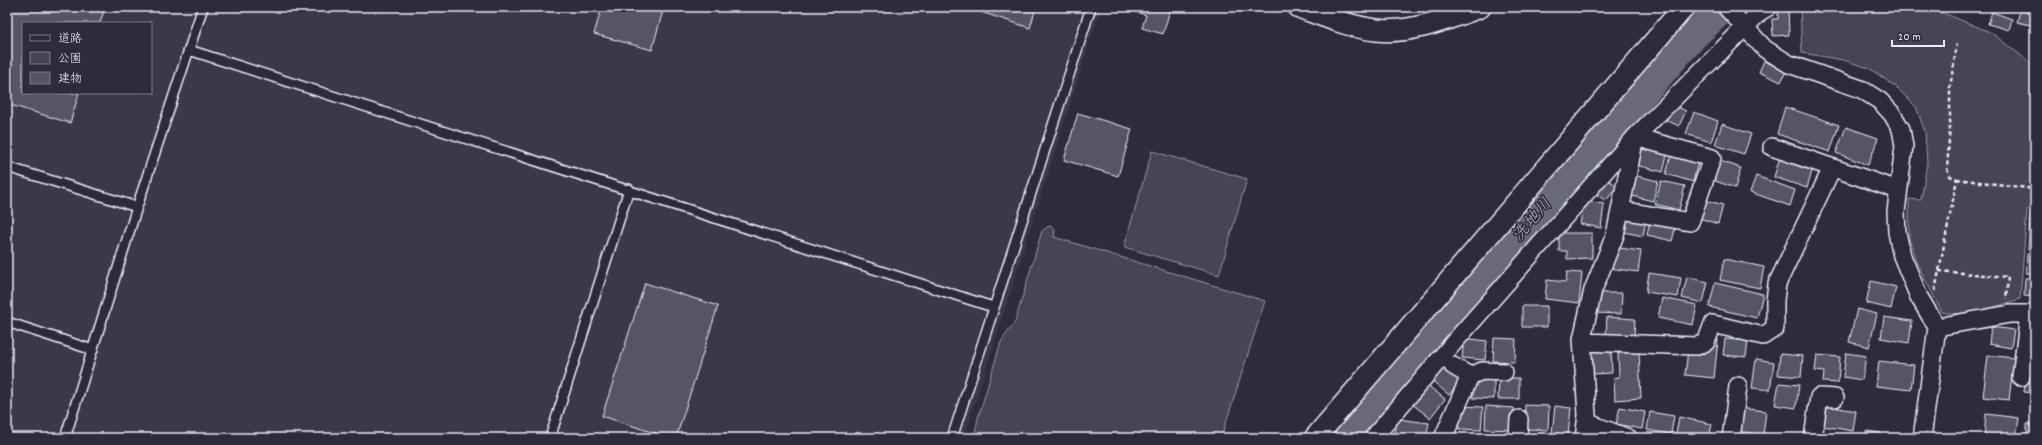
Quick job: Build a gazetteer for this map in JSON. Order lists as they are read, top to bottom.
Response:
{
  "water": ["洗地川"],
  "legend": ["道路", "公園", "建物"],
  "scale_bar": "20 m"
}
